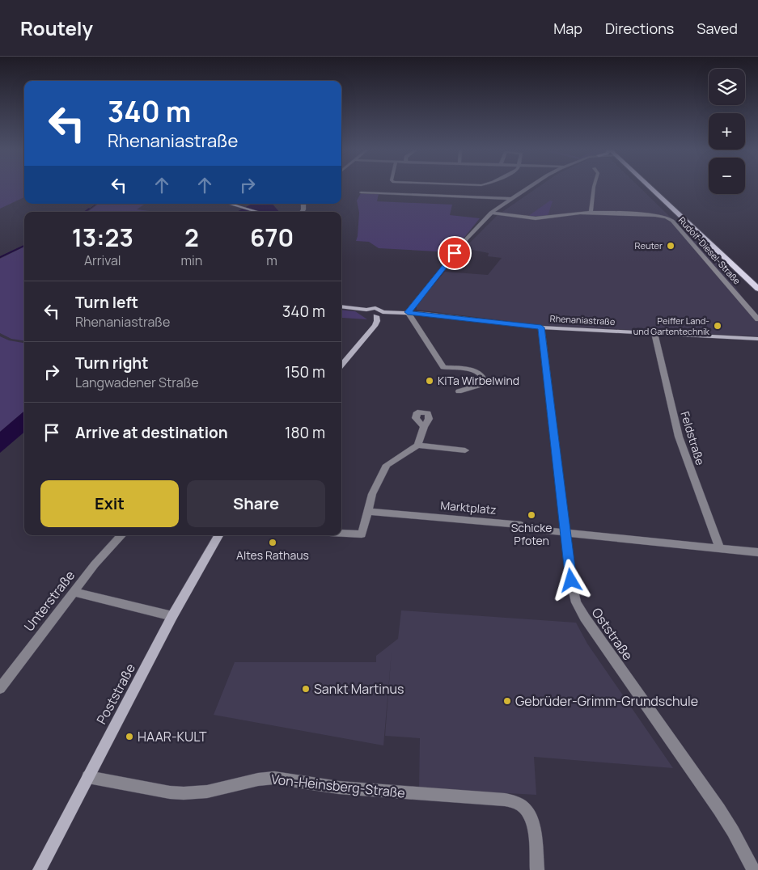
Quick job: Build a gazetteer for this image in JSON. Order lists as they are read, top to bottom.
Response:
{
  "streets": {
    "main road": ["Rhenaniastraße", "Poststraße"],
    "street": [
      "Rudolf-Diesel-Straße",
      "Feldstraße",
      "Marktplatz",
      "Unterstraße",
      "Oststraße",
      "Von-Heinsberg-Straße"
    ]
  },
  "crossings": [
    ["Rhenaniastraße", "Feldstraße"],
    ["Rhenaniastraße", "Oststraße"],
    ["Feldstraße", "Marktplatz"],
    ["Marktplatz", "Oststraße"],
    ["Poststraße", "Von-Heinsberg-Straße"]
  ],
  "places": [
    "Reuter",
    "Peiffer Land- und Gartentechnik",
    "KiTa Wirbelwind",
    "Schicke Pfoten",
    "Altes Rathaus",
    "Sankt Martinus",
    "Gebrüder-Grimm-Grundschule",
    "HAAR-KULT"
  ],
  "page": {
    "header": "Routely",
    "nav": ["Map", "Directions", "Saved"],
    "map_buttons": ["+", "−"],
    "turn": ["340 m", "Rhenaniastraße"],
    "eta": [
      "13:23",
      "Arrival",
      "2",
      "min",
      "670",
      "m"
    ],
    "list": [
      {
        "name": "Turn left",
        "note": "Rhenaniastraße",
        "value": "340 m"
      },
      {
        "name": "Turn right",
        "note": "Langwadener Straße",
        "value": "150 m"
      },
      {
        "name": "Arrive at destination",
        "value": "180 m"
      }
    ],
    "buttons": ["Exit", "Share"]
  }
}
